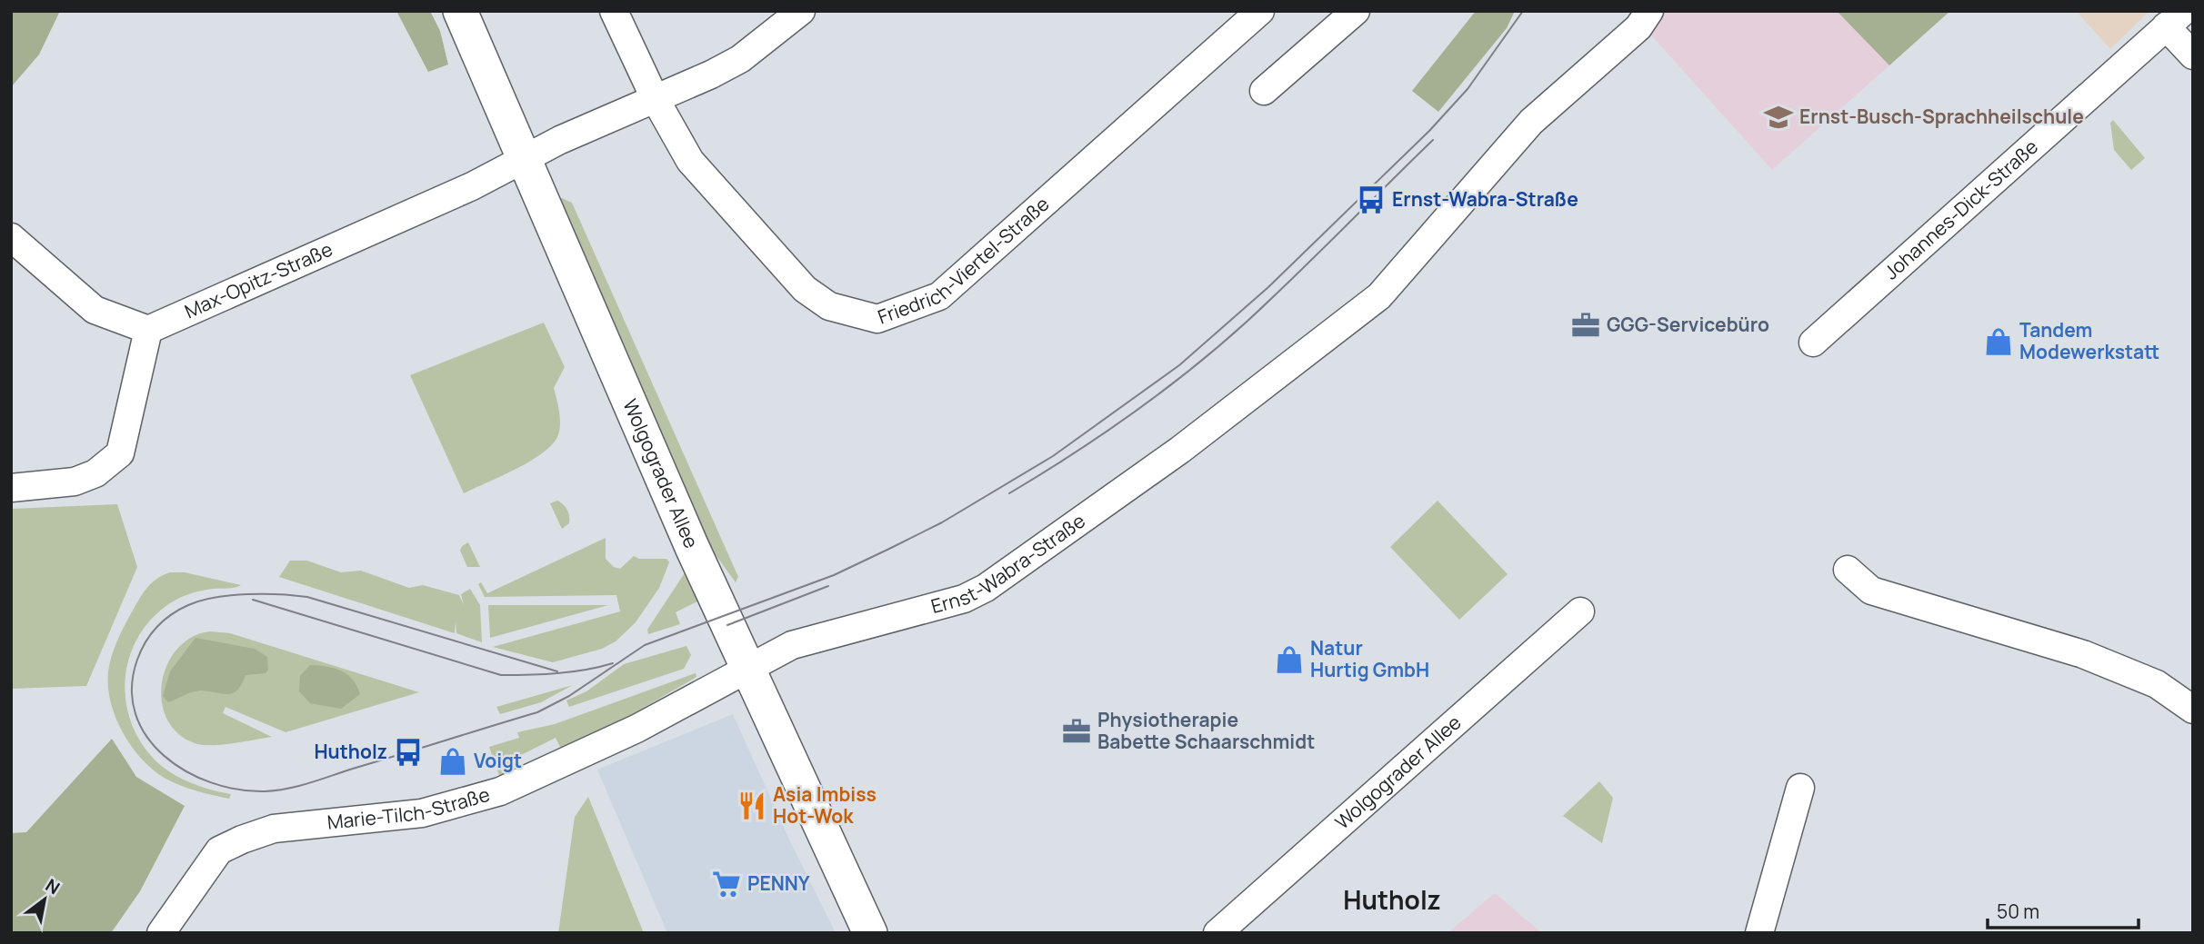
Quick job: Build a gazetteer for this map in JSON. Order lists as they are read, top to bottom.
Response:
{
  "streets": {
    "main road": ["Wolgograder Allee"],
    "street": [
      "Johannes-Dick-Straße",
      "Friedrich-Viertel-Straße",
      "Max-Opitz-Straße",
      "Ernst-Wabra-Straße",
      "Marie-Tilch-Straße"
    ]
  },
  "crossings": [
    ["Max-Opitz-Straße", "Wolgograder Allee"],
    ["Wolgograder Allee", "Ernst-Wabra-Straße"],
    ["Wolgograder Allee", "Marie-Tilch-Straße"],
    ["Ernst-Wabra-Straße", "Marie-Tilch-Straße"]
  ],
  "districts": ["Hutholz"],
  "places": {
    "school or university": ["Ernst-Busch-Sprachheilschule"],
    "bus stop": ["Ernst-Wabra-Straße", "Hutholz"],
    "office": ["GGG-Servicebüro", "Physiotherapie Babette Schaarschmidt"],
    "shop": ["Tandem Modewerkstatt", "Natur Hurtig GmbH", "Voigt"],
    "restaurant": ["Asia Imbiss Hot-Wok"],
    "supermarket": ["PENNY"]
  },
  "scale_bar": "50 m",
  "north": "top right"
}
